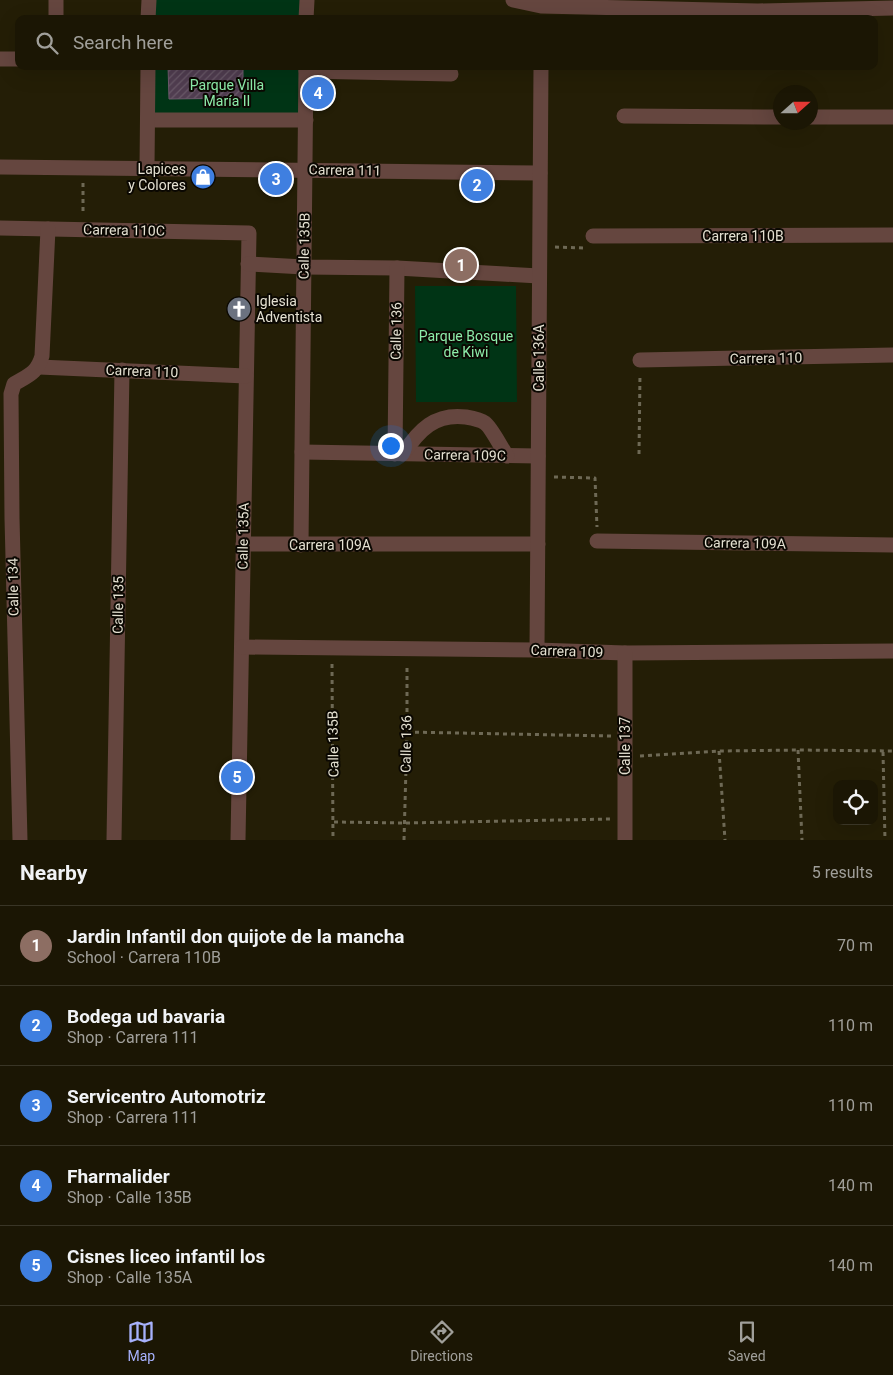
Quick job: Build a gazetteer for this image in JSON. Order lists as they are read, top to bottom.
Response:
{
  "streets": {
    "street": [
      "Carrera 111",
      "Carrera 110C",
      "Carrera 110B",
      "Calle 135B",
      "Calle 136",
      "Calle 136A",
      "Carrera 110",
      "Carrera 109C",
      "Calle 135A",
      "Carrera 109A",
      "Calle 134",
      "Calle 135",
      "Carrera 109",
      "Calle 137"
    ]
  },
  "crossings": [
    ["Carrera 111", "Calle 135B"],
    ["Carrera 111", "Calle 136A"],
    ["Carrera 110C", "Calle 135A"],
    ["Calle 135B", "Carrera 109C"],
    ["Calle 135B", "Carrera 109A"],
    ["Calle 135B", "Carrera 109"],
    ["Calle 136", "Carrera 109C"],
    ["Calle 136", "Carrera 109"],
    ["Calle 136A", "Carrera 109C"],
    ["Calle 136A", "Carrera 109A"],
    ["Calle 136A", "Carrera 109"],
    ["Carrera 110", "Calle 135A"],
    ["Carrera 110", "Calle 134"],
    ["Carrera 110", "Calle 135"],
    ["Calle 135A", "Carrera 109A"],
    ["Calle 135A", "Carrera 109"],
    ["Carrera 109", "Calle 137"]
  ],
  "parks": ["Parque Villa María II", "Parque Bosque de Kiwi"],
  "places": {
    "shop": ["Lapices y Colores"],
    "church": ["Iglesia Adventista"]
  },
  "north": "right",
  "page": {
    "search": "Search here",
    "pins": [
      "4",
      "3",
      "2",
      "1",
      "5"
    ],
    "heading": ["Nearby", "5 results"],
    "list": [
      {
        "mark": "1",
        "name": "Jardin Infantil don quijote de la mancha",
        "note": "School · Carrera 110B",
        "value": "70 m"
      },
      {
        "mark": "2",
        "name": "Bodega ud bavaria",
        "note": "Shop · Carrera 111",
        "value": "110 m"
      },
      {
        "mark": "3",
        "name": "Servicentro Automotriz",
        "note": "Shop · Carrera 111",
        "value": "110 m"
      },
      {
        "mark": "4",
        "name": "Fharmalider",
        "note": "Shop · Calle 135B",
        "value": "140 m"
      },
      {
        "mark": "5",
        "name": "Cisnes liceo infantil los",
        "note": "Shop · Calle 135A",
        "value": "140 m"
      }
    ],
    "nav": ["Map", "Directions", "Saved"]
  }
}
